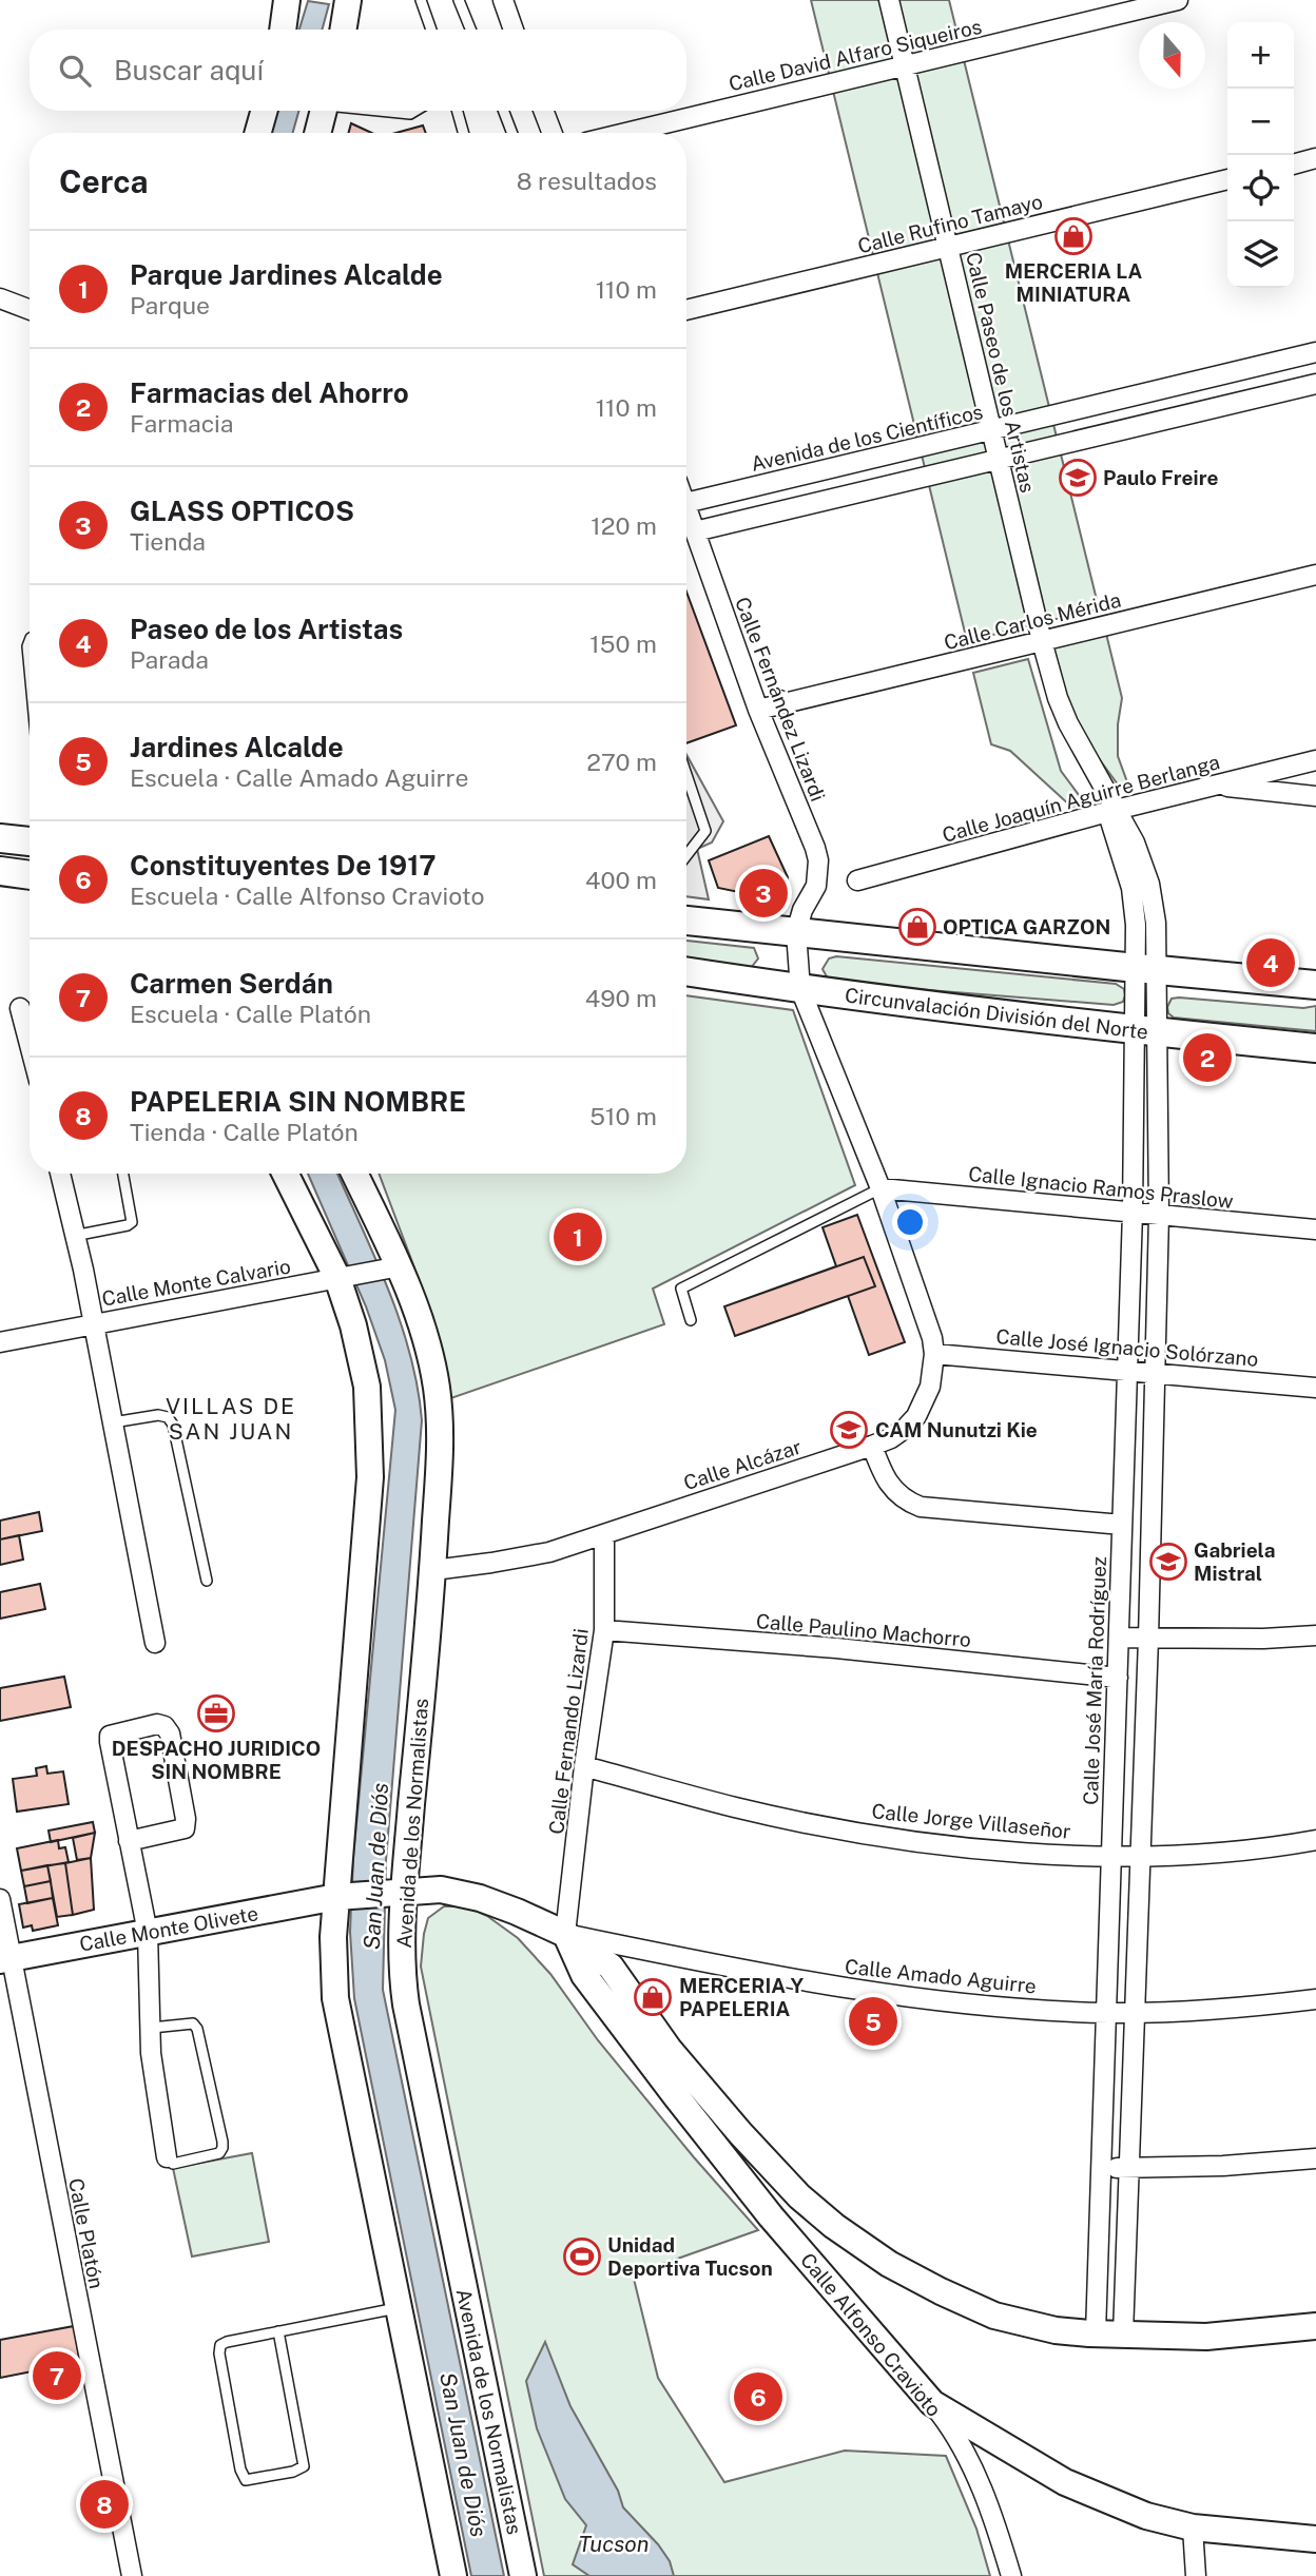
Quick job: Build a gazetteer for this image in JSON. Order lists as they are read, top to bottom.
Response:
{
  "streets": {
    "main road": ["Circunvalación División del Norte"],
    "street": [
      "Calle David Alfaro Siqueiros",
      "Calle Rufino Tamayo",
      "Calle Paseo de los Artistas",
      "Avenida de los Científicos",
      "Calle Carlos Mérida",
      "Calle Fernández Lizardi",
      "Calle Joaquín Aguirre Berlanga",
      "Calle Ignacio Ramos Praslow",
      "Calle Monte Calvario",
      "Calle José Ignacio Solórzano",
      "Calle Alcázar",
      "Calle Paulino Machorro",
      "Calle José María Rodríguez",
      "Calle Fernando Lizardi",
      "Calle Jorge Villaseñor",
      "Avenida de los Normalistas",
      "Calle Monte Olivete",
      "Calle Amado Aguirre",
      "Calle Platón",
      "Calle Alfonso Cravioto"
    ]
  },
  "crossings": [
    ["Calle David Alfaro Siqueiros", "Calle Paseo de los Artistas"],
    ["Calle Rufino Tamayo", "Calle Paseo de los Artistas"],
    ["Calle Paseo de los Artistas", "Avenida de los Científicos"],
    ["Calle Paseo de los Artistas", "Calle Carlos Mérida"],
    ["Calle Paseo de los Artistas", "Calle Joaquín Aguirre Berlanga"],
    ["Calle Paseo de los Artistas", "Circunvalación División del Norte"],
    ["Calle Paseo de los Artistas", "Calle José María Rodríguez"],
    ["Calle Carlos Mérida", "Calle Fernández Lizardi"],
    ["Calle Fernández Lizardi", "Calle Alcázar"],
    ["Circunvalación División del Norte", "Calle Alcázar"],
    ["Circunvalación División del Norte", "Calle José María Rodríguez"],
    ["Calle Ignacio Ramos Praslow", "Calle Alcázar"],
    ["Calle Ignacio Ramos Praslow", "Calle José María Rodríguez"],
    ["Calle Monte Calvario", "Avenida de los Normalistas"],
    ["Calle José Ignacio Solórzano", "Calle Alcázar"],
    ["Calle José Ignacio Solórzano", "Calle José María Rodríguez"],
    ["Calle Alcázar", "Calle Fernando Lizardi"],
    ["Calle Alcázar", "Avenida de los Normalistas"],
    ["Calle Paulino Machorro", "Calle José María Rodríguez"],
    ["Calle Paulino Machorro", "Calle Fernando Lizardi"],
    ["Calle José María Rodríguez", "Calle Jorge Villaseñor"],
    ["Calle José María Rodríguez", "Calle Monte Olivete"],
    ["Calle José María Rodríguez", "Calle Amado Aguirre"],
    ["Calle Fernando Lizardi", "Calle Jorge Villaseñor"],
    ["Calle Fernando Lizardi", "Calle Monte Olivete"],
    ["Calle Fernando Lizardi", "Calle Amado Aguirre"],
    ["Calle Fernando Lizardi", "Calle Alfonso Cravioto"],
    ["Avenida de los Normalistas", "Calle Monte Olivete"],
    ["Calle Monte Olivete", "Calle Amado Aguirre"],
    ["Calle Monte Olivete", "Calle Platón"],
    ["Calle Monte Olivete", "Calle Alfonso Cravioto"],
    ["Calle Amado Aguirre", "Calle Alfonso Cravioto"]
  ],
  "districts": ["VILLAS DE SAN JUAN"],
  "water": ["San Juan de Diós", "Tucson"],
  "places": {
    "shop": ["MERCERIA LA MINIATURA", "OPTICA GARZON", "MERCERIA Y PAPELERIA"],
    "school or university": ["Paulo Freire", "CAM Nunutzi Kie", "Gabriela Mistral"],
    "office": ["DESPACHO JURIDICO SIN NOMBRE"],
    "sports": ["Unidad Deportiva Tucson"]
  },
  "north": "bottom",
  "page": {
    "map_buttons": ["+", "−"],
    "search": "Buscar aquí",
    "heading": ["Cerca", "8 resultados"],
    "list": [
      {
        "mark": "1",
        "name": "Parque Jardines Alcalde",
        "note": "Parque",
        "value": "110 m"
      },
      {
        "mark": "2",
        "name": "Farmacias del Ahorro",
        "note": "Farmacia",
        "value": "110 m"
      },
      {
        "mark": "3",
        "name": "GLASS OPTICOS",
        "note": "Tienda",
        "value": "120 m"
      },
      {
        "mark": "4",
        "name": "Paseo de los Artistas",
        "note": "Parada",
        "value": "150 m"
      },
      {
        "mark": "5",
        "name": "Jardines Alcalde",
        "note": "Escuela · Calle Amado Aguirre",
        "value": "270 m"
      },
      {
        "mark": "6",
        "name": "Constituyentes De 1917",
        "note": "Escuela · Calle Alfonso Cravioto",
        "value": "400 m"
      },
      {
        "mark": "7",
        "name": "Carmen Serdán",
        "note": "Escuela · Calle Platón",
        "value": "490 m"
      },
      {
        "mark": "8",
        "name": "PAPELERIA SIN NOMBRE",
        "note": "Tienda · Calle Platón",
        "value": "510 m"
      }
    ],
    "pins": [
      "3",
      "4",
      "2",
      "1",
      "5",
      "7",
      "6",
      "8"
    ]
  }
}
